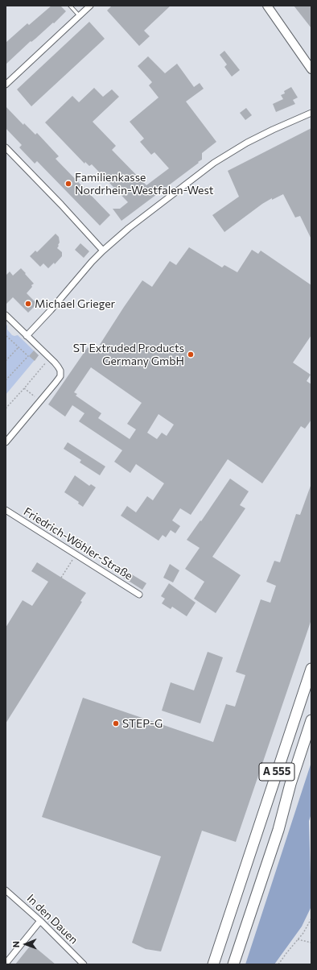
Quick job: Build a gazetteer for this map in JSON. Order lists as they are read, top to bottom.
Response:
{
  "streets": {
    "highway": ["A 555"],
    "street": ["Friedrich-Wöhler-Straße", "In den Dauen"]
  },
  "places": [
    "Familienkasse Nordrhein-Westfalen-West",
    "Michael Grieger",
    "ST Extruded Products Germany GmbH",
    "STEP-G"
  ],
  "north": "left"
}
